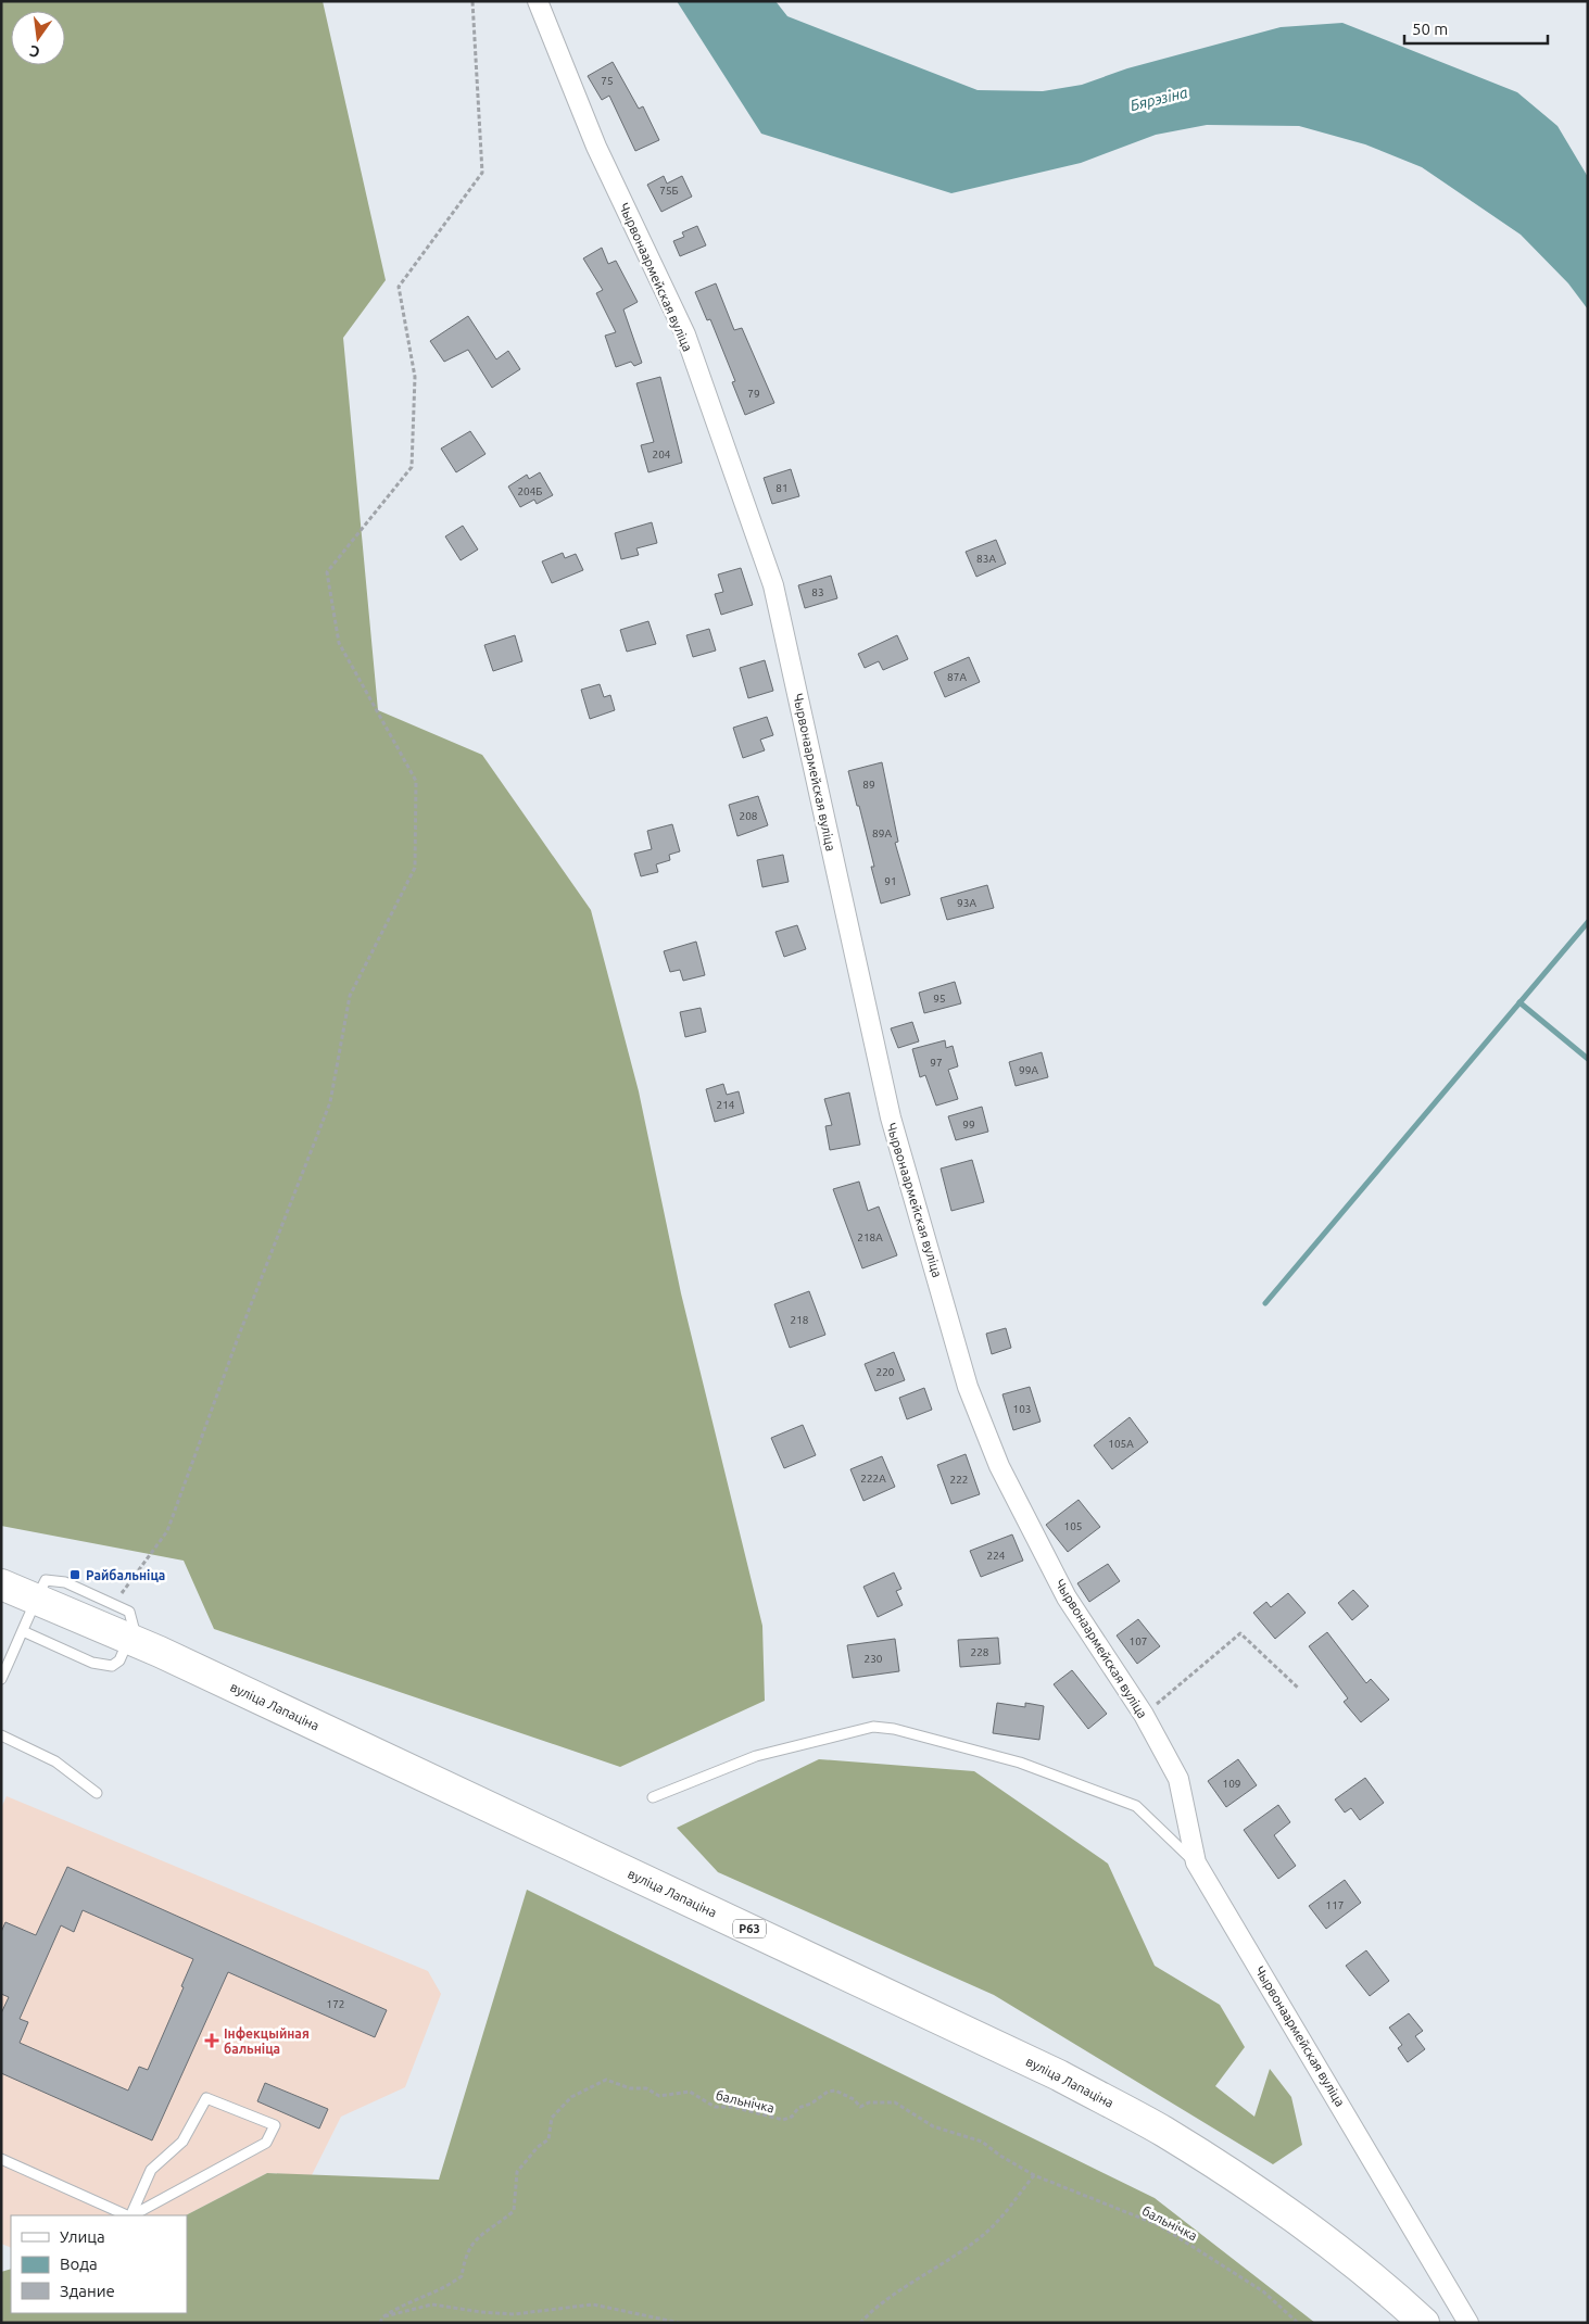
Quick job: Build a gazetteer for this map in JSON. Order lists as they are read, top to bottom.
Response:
{
  "streets": {
    "main road": ["вуліца Лапаціна", "Р63"],
    "street": ["Чырвонаармейская вуліца"],
    "path": ["бальнічка"]
  },
  "water": ["Бярэзіна"],
  "places": {
    "transit": ["Райбальніца"],
    "health": ["Інфекцыйная бальніца"]
  },
  "house_numbers": [
    "75",
    "75Б",
    "79",
    "204",
    "81",
    "204Б",
    "83А",
    "83",
    "87А",
    "89",
    "208",
    "89А",
    "91",
    "93А",
    "95",
    "97",
    "99А",
    "214",
    "99",
    "218А",
    "218",
    "220",
    "103",
    "105А",
    "222А",
    "222",
    "105",
    "224",
    "107",
    "228",
    "230",
    "109",
    "117",
    "172"
  ],
  "legend": ["Улица", "Вода", "Здание"],
  "scale_bar": "50 m",
  "north": "bottom"
}
